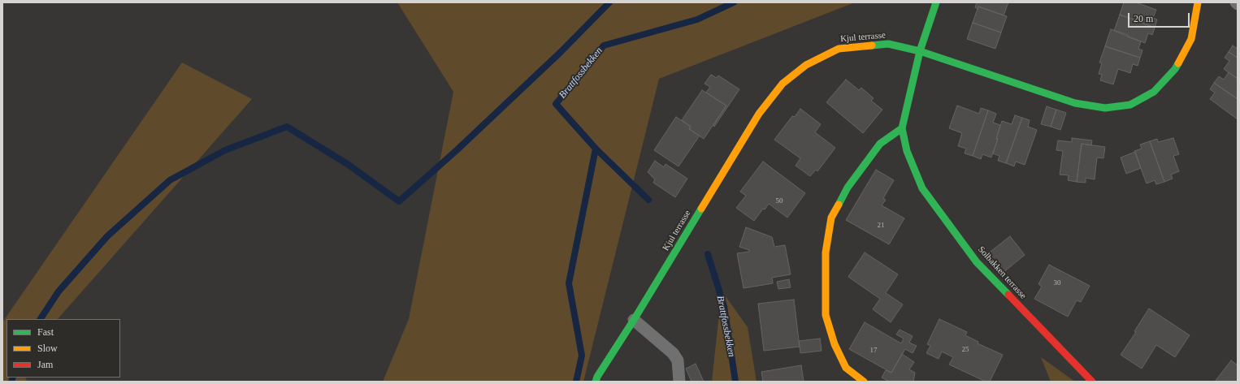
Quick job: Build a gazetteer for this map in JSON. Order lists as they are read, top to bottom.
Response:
{
  "streets": {
    "street": ["Kjul terrasse", "Solbakken terrasse"]
  },
  "crossings": [
    ["Kjul terrasse", "Solbakken terrasse"]
  ],
  "water": ["Brattfossbekken"],
  "house_numbers": [
    "50",
    "21",
    "30",
    "25",
    "17"
  ],
  "legend": ["Fast", "Slow", "Jam"],
  "scale_bar": "20 m"
}
